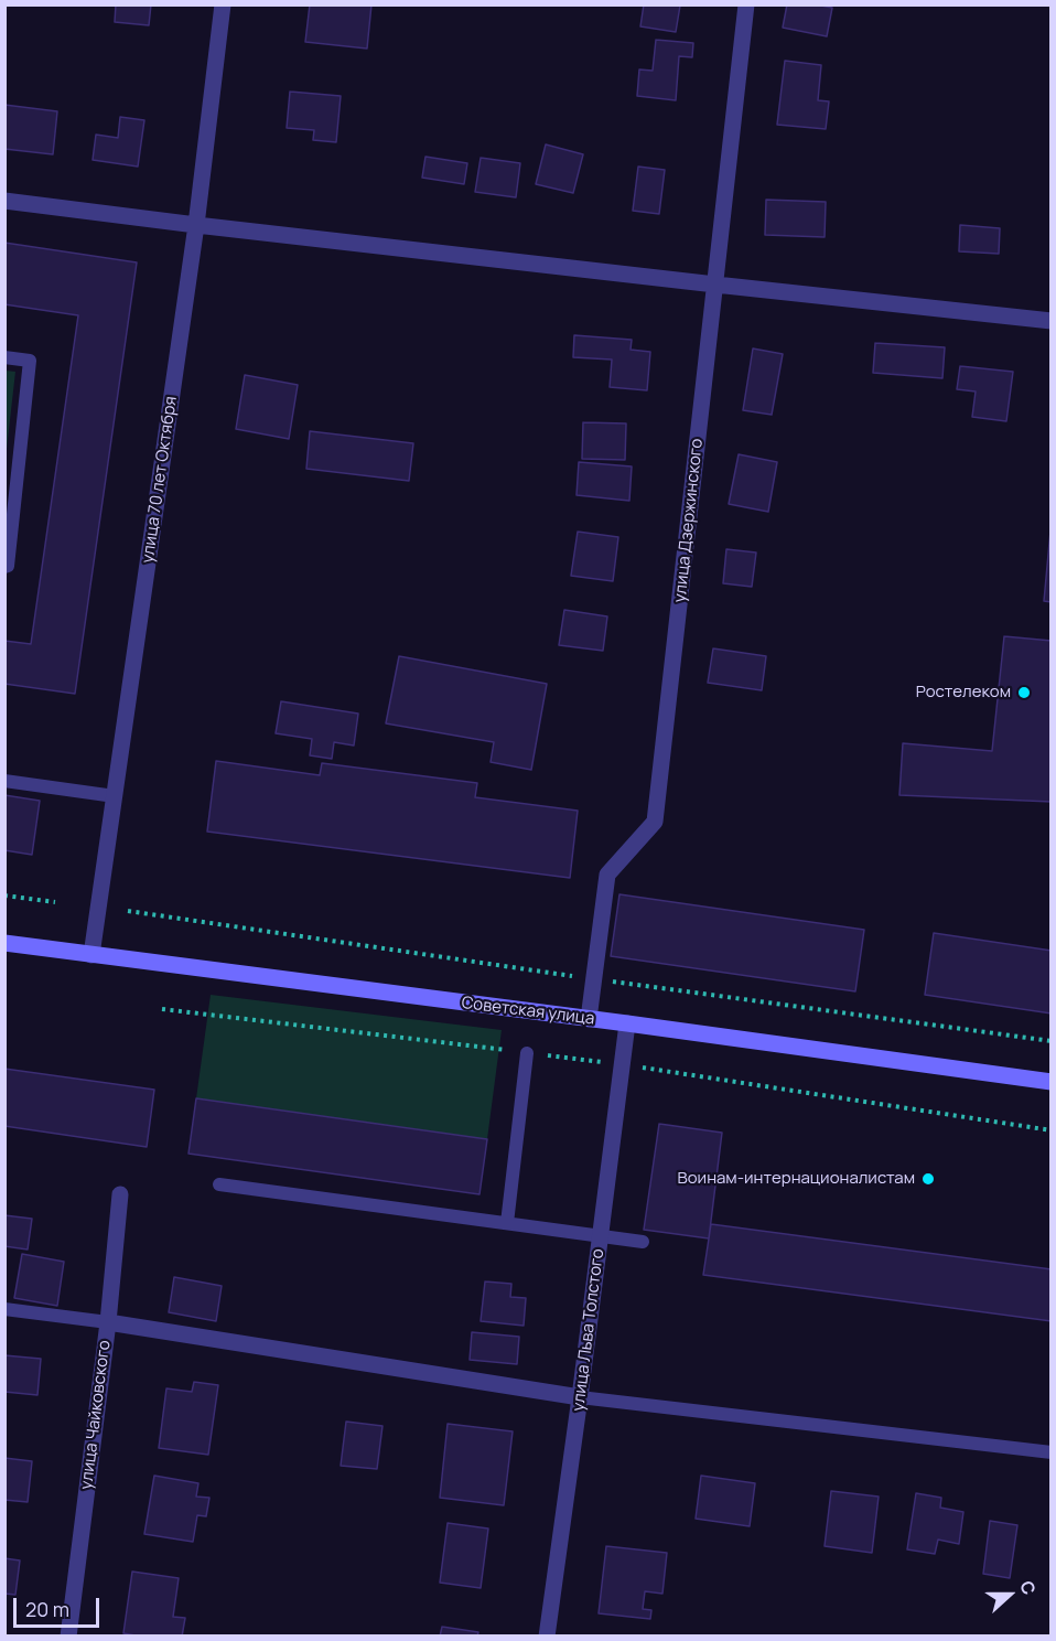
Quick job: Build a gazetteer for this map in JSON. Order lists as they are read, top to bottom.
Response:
{
  "streets": {
    "main road": ["Советская улица"],
    "street": [
      "улица 70 лет Октября",
      "улица Дзержинского",
      "улица Льва Толстого",
      "улица Чайковского"
    ]
  },
  "crossings": [
    ["улица 70 лет Октября", "Советская улица"],
    ["улица Дзержинского", "Советская улица"],
    ["Советская улица", "улица Льва Толстого"]
  ],
  "places": ["Ростелеком", "Воинам-интернационалистам"],
  "scale_bar": "20 m",
  "north": "right"
}
